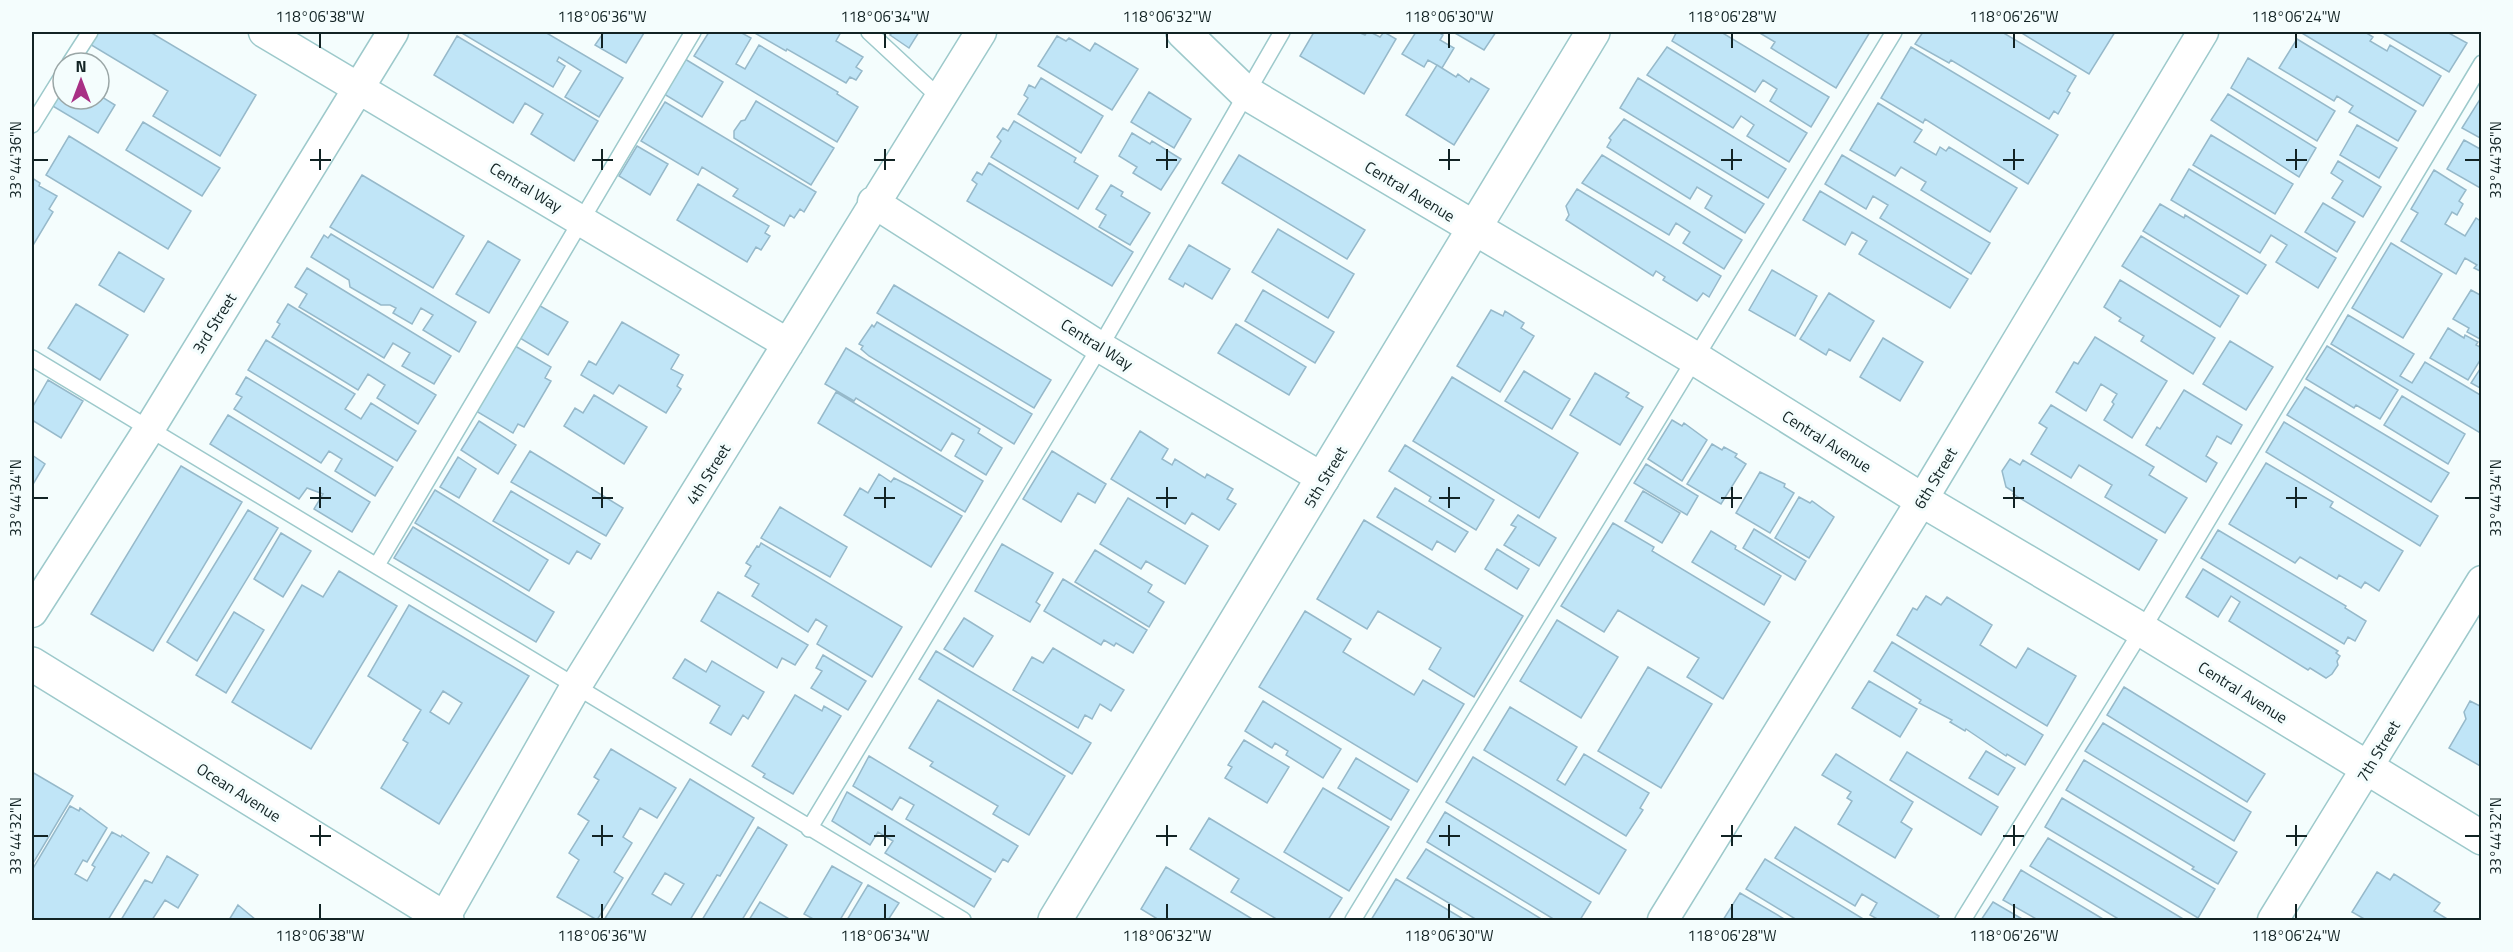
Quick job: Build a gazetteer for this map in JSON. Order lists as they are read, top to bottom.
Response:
{
  "streets": {
    "street": [
      "Central Way",
      "Central Avenue",
      "3rd Street",
      "4th Street",
      "5th Street",
      "6th Street",
      "7th Street",
      "Ocean Avenue"
    ]
  },
  "crossings": [
    ["Central Way", "3rd Street"],
    ["Central Way", "4th Street"],
    ["Central Way", "5th Street"],
    ["Central Avenue", "5th Street"],
    ["Central Avenue", "6th Street"],
    ["Central Avenue", "7th Street"],
    ["4th Street", "Ocean Avenue"]
  ],
  "north": "top",
  "coordinates": [
    "118°06'38\"W",
    "118°06'36\"W",
    "118°06'34\"W",
    "118°06'32\"W",
    "118°06'30\"W",
    "118°06'28\"W",
    "118°06'26\"W",
    "118°06'24\"W",
    "33°44'36\"N",
    "33°44'34\"N",
    "33°44'32\"N"
  ]
}
